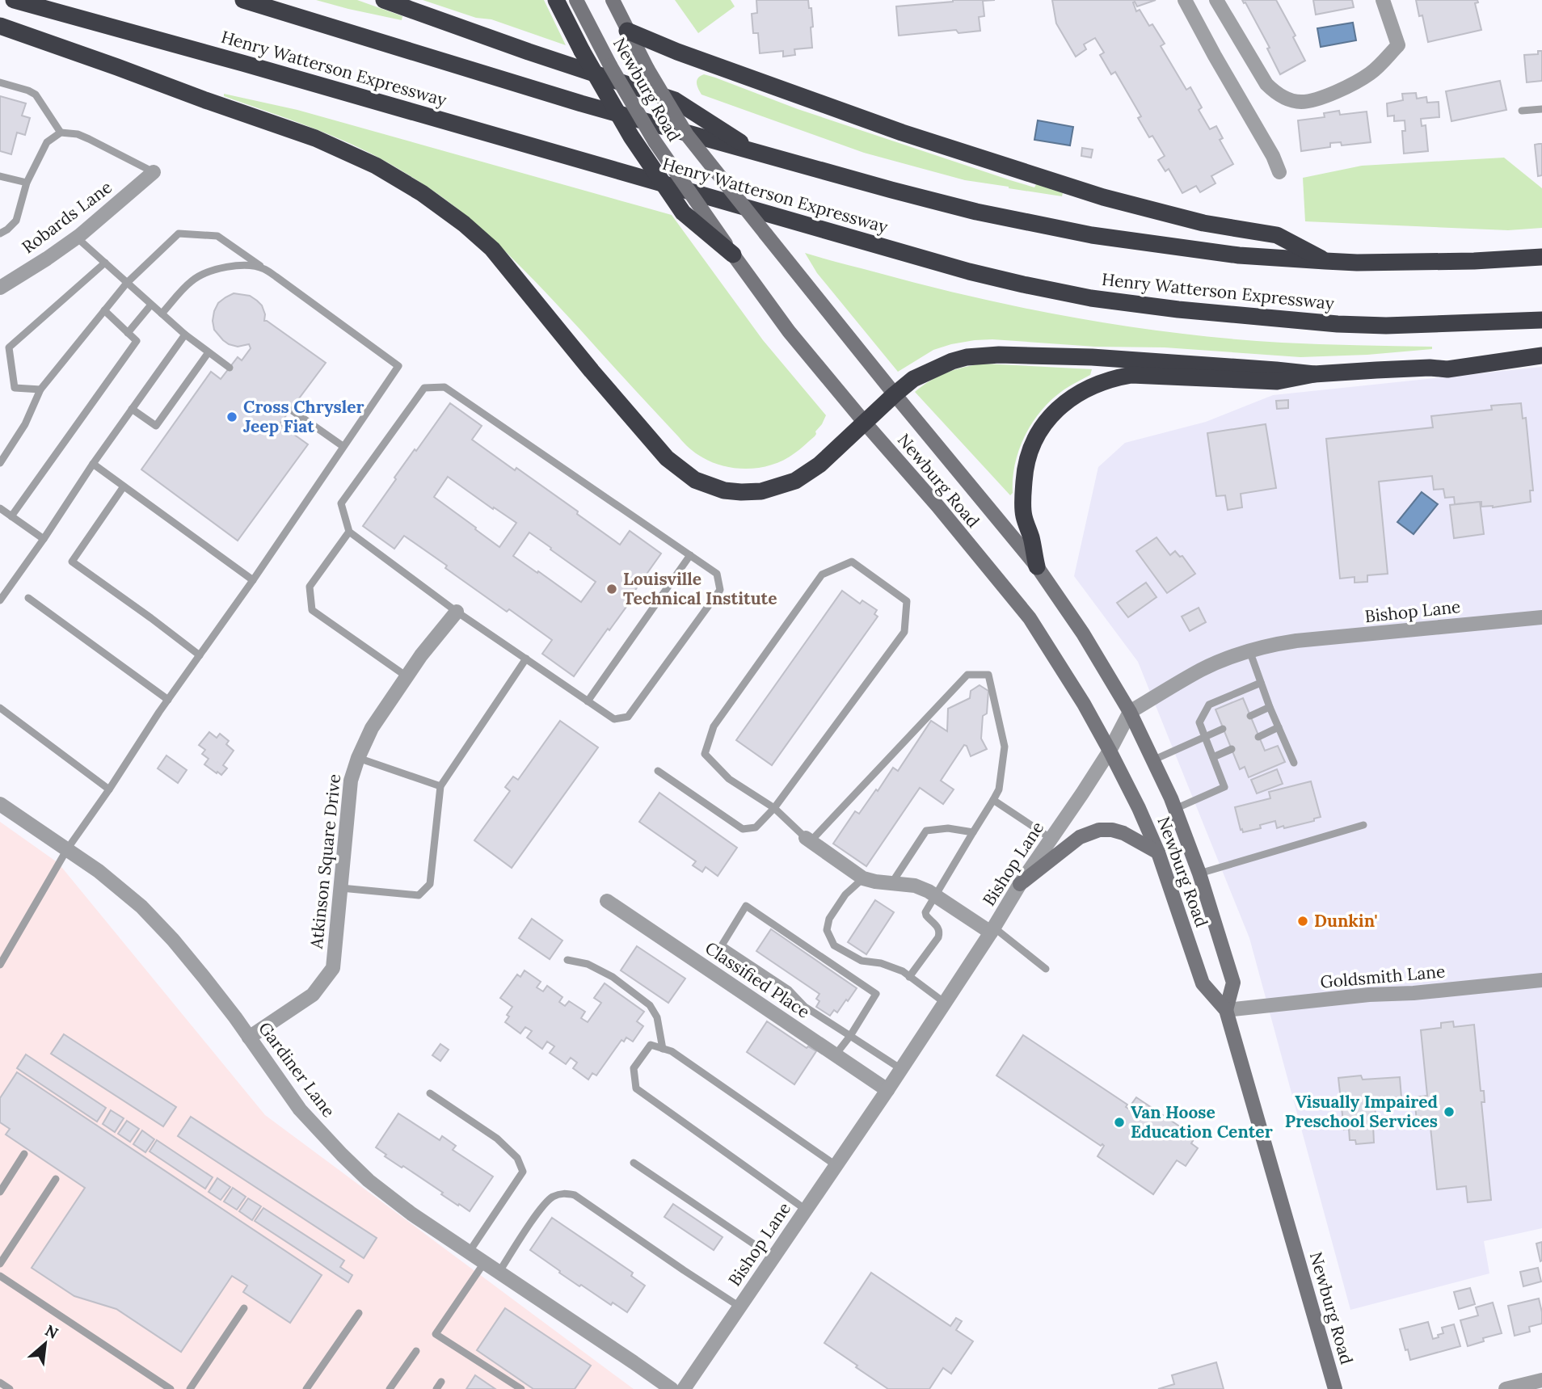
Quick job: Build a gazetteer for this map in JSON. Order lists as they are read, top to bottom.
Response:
{
  "streets": {
    "highway": ["Henry Watterson Expressway"],
    "main road": ["Newburg Road"],
    "street": [
      "Robards Lane",
      "Bishop Lane",
      "Atkinson Square Drive",
      "Goldsmith Lane",
      "Classified Place",
      "Gardiner Lane"
    ]
  },
  "crossings": [
    ["Newburg Road", "Bishop Lane"],
    ["Newburg Road", "Goldsmith Lane"],
    ["Bishop Lane", "Classified Place"],
    ["Atkinson Square Drive", "Gardiner Lane"]
  ],
  "places": [
    "Cross Chrysler Jeep Fiat",
    "Louisville Technical Institute",
    "Dunkin'",
    "Visually Impaired Preschool Services",
    "Van Hoose Education Center"
  ],
  "north": "top right"
}
